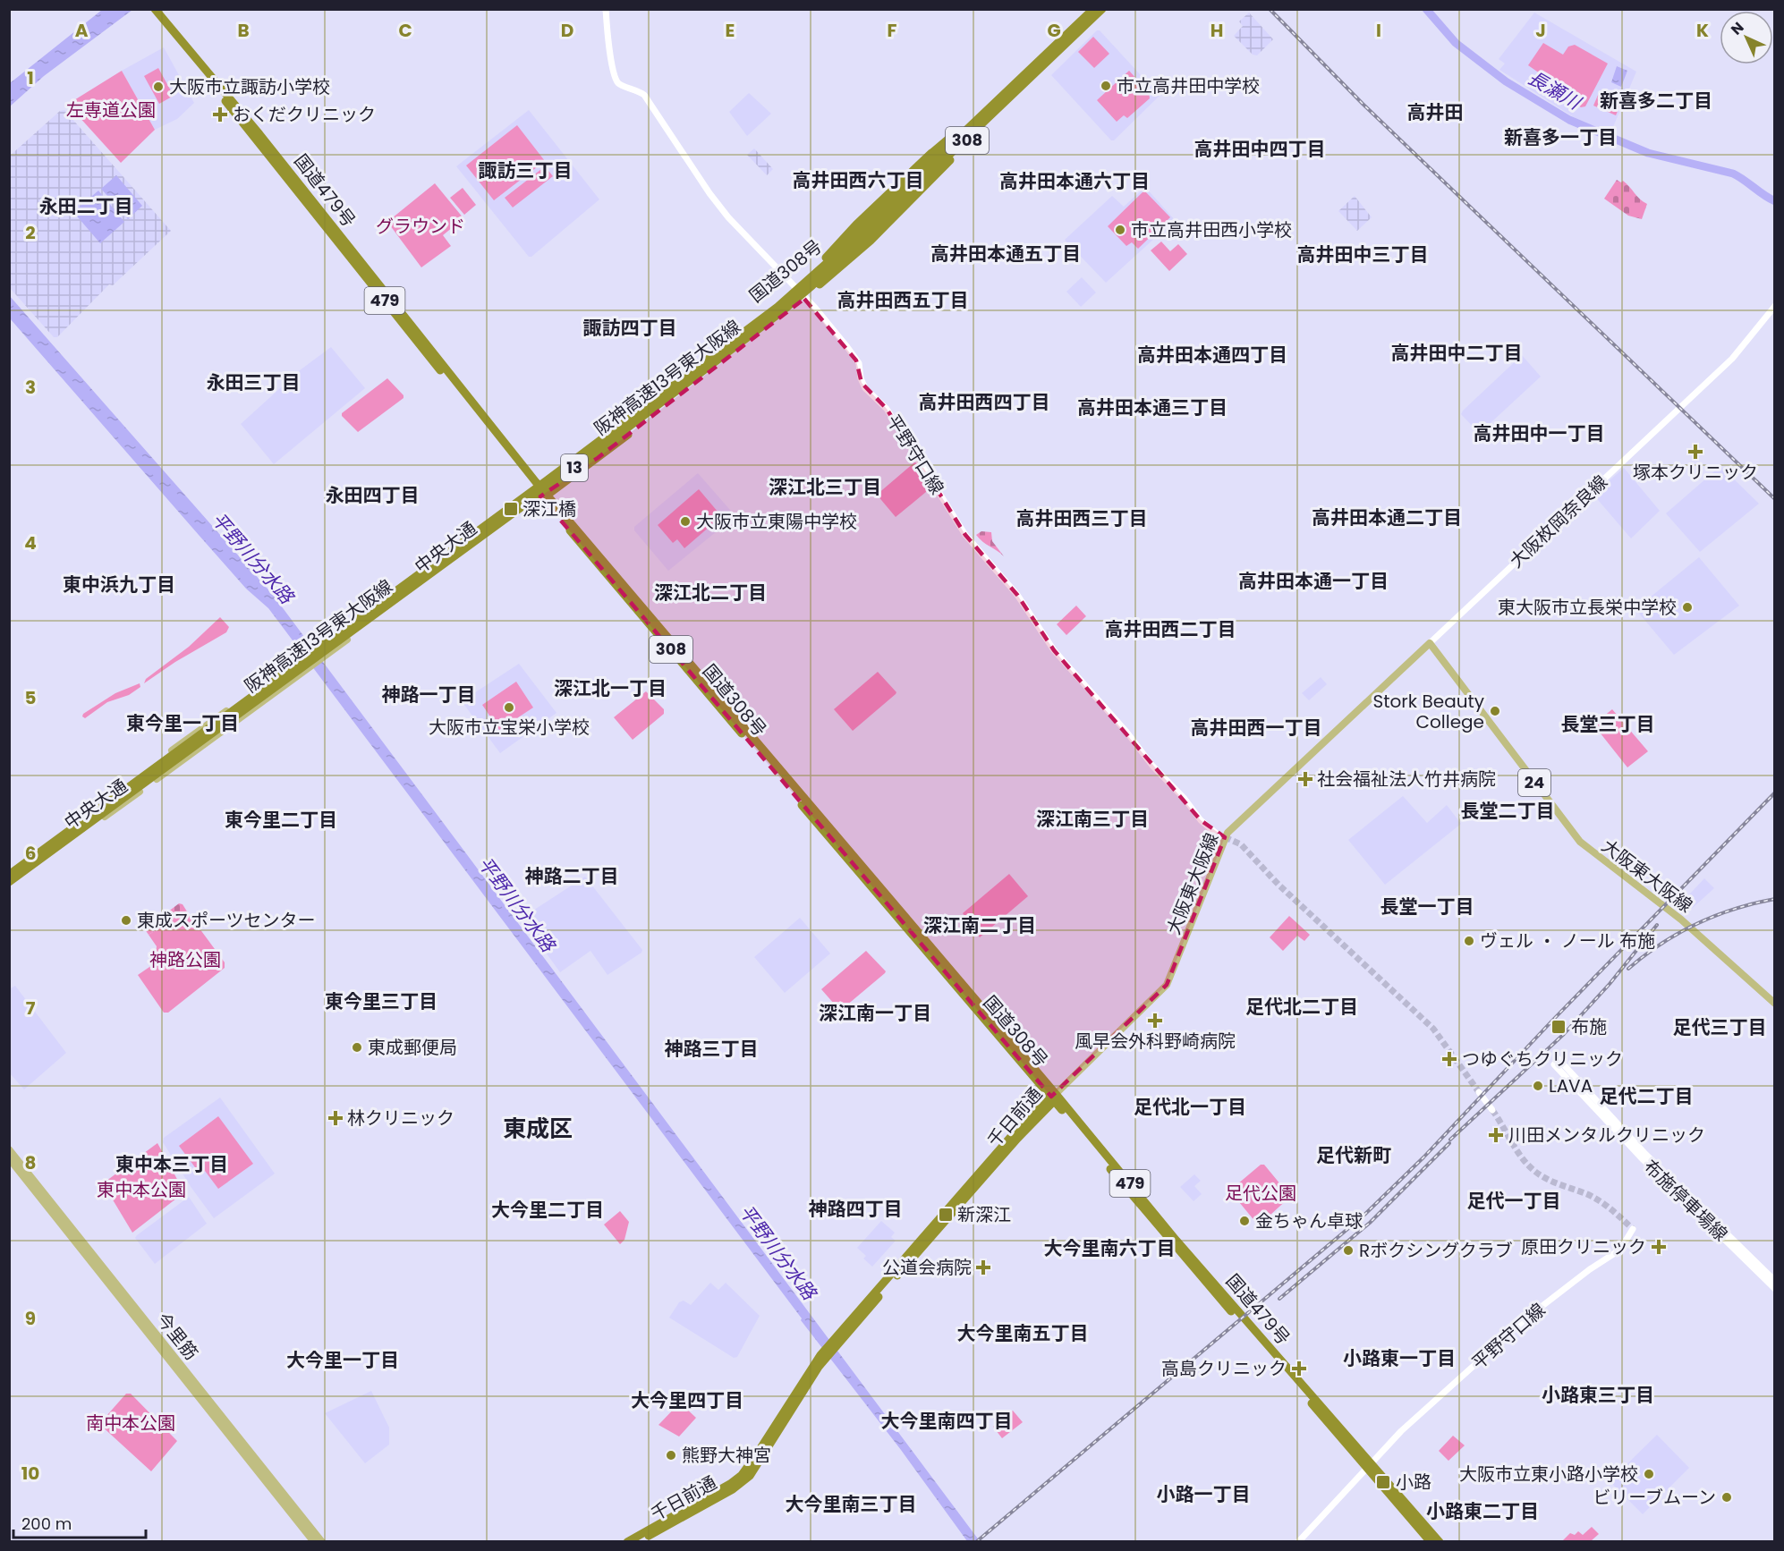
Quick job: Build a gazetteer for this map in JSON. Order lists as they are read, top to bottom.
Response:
{
  "streets": {
    "highway": [
      "308",
      "国道479号",
      "国道308号",
      "479",
      "阪神高速13号東大阪線",
      "13",
      "千日前通"
    ],
    "main road": [
      "平野守口線",
      "大阪枚岡奈良線",
      "中央大通",
      "24",
      "大阪東大阪線",
      "布施停車場線",
      "今里筋"
    ]
  },
  "crossings": [
    ["国道479号", "国道308号"],
    ["国道479号", "平野守口線"],
    ["国道479号", "大阪東大阪線"],
    ["国道479号", "千日前通"],
    ["国道308号", "平野守口線"],
    ["国道308号", "中央大通"],
    ["国道308号", "大阪東大阪線"],
    ["国道308号", "千日前通"],
    ["阪神高速13号東大阪線", "中央大通"],
    ["平野守口線", "大阪東大阪線"],
    ["大阪枚岡奈良線", "大阪東大阪線"],
    ["大阪東大阪線", "千日前通"]
  ],
  "districts": [
    "新喜多二丁目",
    "高井田",
    "新喜多一丁目",
    "高井田中四丁目",
    "諏訪三丁目",
    "高井田西六丁目",
    "高井田本通六丁目",
    "永田二丁目",
    "高井田本通五丁目",
    "高井田中三丁目",
    "高井田西五丁目",
    "諏訪四丁目",
    "高井田中二丁目",
    "高井田本通四丁目",
    "永田三丁目",
    "高井田西四丁目",
    "高井田本通三丁目",
    "高井田中一丁目",
    "深江北三丁目",
    "永田四丁目",
    "高井田本通二丁目",
    "高井田西三丁目",
    "高井田本通一丁目",
    "東中浜九丁目",
    "深江北二丁目",
    "高井田西二丁目",
    "深江北一丁目",
    "神路一丁目",
    "東今里一丁目",
    "長堂三丁目",
    "高井田西一丁目",
    "長堂二丁目",
    "深江南三丁目",
    "東今里二丁目",
    "神路二丁目",
    "長堂一丁目",
    "深江南二丁目",
    "東今里三丁目",
    "足代北二丁目",
    "深江南一丁目",
    "足代三丁目",
    "神路三丁目",
    "足代二丁目",
    "足代北一丁目",
    "東成区",
    "足代新町",
    "東中本三丁目",
    "足代一丁目",
    "神路四丁目",
    "大今里二丁目",
    "大今里南六丁目",
    "大今里南五丁目",
    "小路東一丁目",
    "大今里一丁目",
    "小路東三丁目",
    "大今里四丁目",
    "大今里南四丁目",
    "小路一丁目",
    "大今里南三丁目",
    "小路東二丁目"
  ],
  "water": ["長瀬川", "平野川分水路"],
  "parks": [
    "左専道公園",
    "グラウンド",
    "神路公園",
    "東中本公園",
    "足代公園",
    "南中本公園"
  ],
  "places": {
    "other": [
      "市立高井田中学校",
      "大阪市立諏訪小学校",
      "市立高井田西小学校",
      "大阪市立東陽中学校",
      "東大阪市立長栄中学校",
      "大阪市立宝栄小学校",
      "Stork Beauty College",
      "東成スポーツセンター",
      "ヴェル ・ ノール 布施",
      "東成郵便局",
      "LAVA",
      "金ちゃん卓球",
      "Rボクシングクラブ",
      "熊野大神宮",
      "大阪市立東小路小学校",
      "ビリーブムーン"
    ],
    "health": [
      "おくだクリニック",
      "塚本クリニック",
      "社会福祉法人竹井病院",
      "風早会外科野崎病院",
      "つゆぐちクリニック",
      "林クリニック",
      "川田メンタルクリニック",
      "原田クリニック",
      "公道会病院",
      "高島クリニック"
    ],
    "transit": [
      "深江橋",
      "布施",
      "新深江",
      "小路"
    ]
  },
  "scale_bar": "200 m",
  "north": "top left",
  "grid": {
    "columns": [
      "A",
      "B",
      "C",
      "D",
      "E",
      "F",
      "G",
      "H",
      "I",
      "J",
      "K"
    ],
    "rows": [
      "1",
      "2",
      "3",
      "4",
      "5",
      "6",
      "7",
      "8",
      "9",
      "10"
    ]
  }
}
